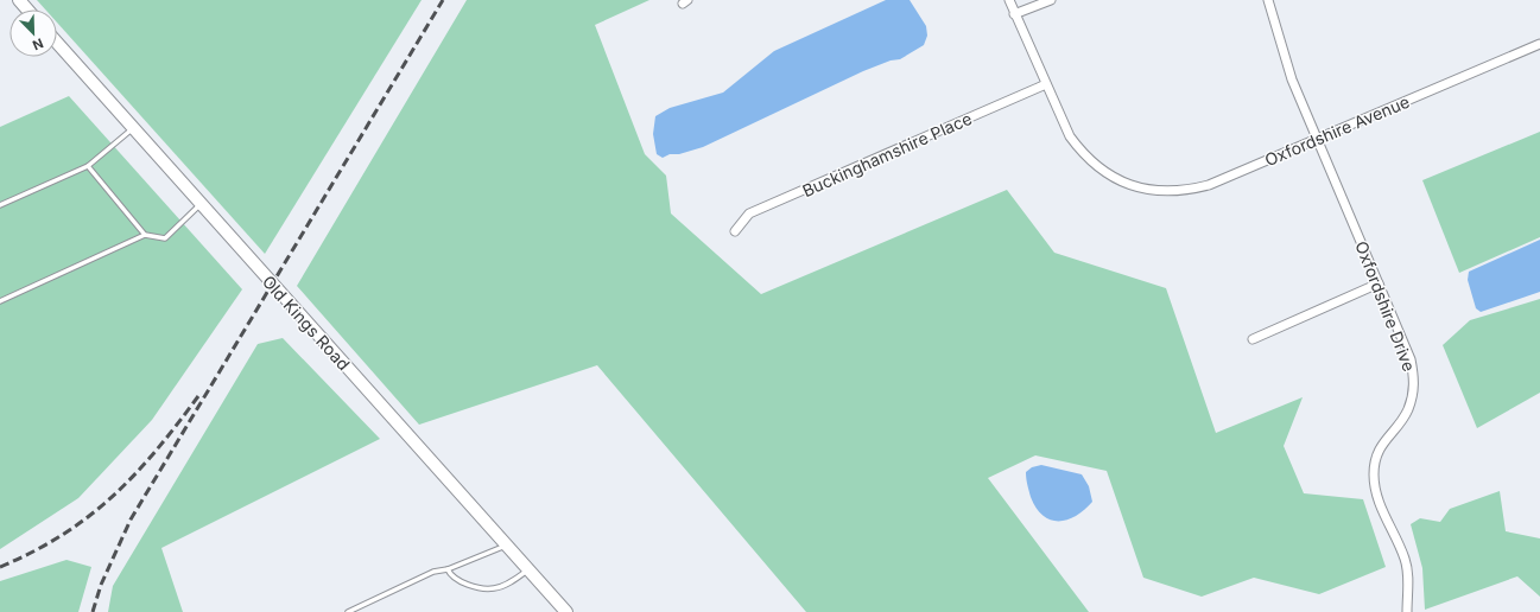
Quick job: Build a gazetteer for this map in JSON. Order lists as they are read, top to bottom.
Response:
{
  "streets": {
    "street": [
      "Oxfordshire Avenue",
      "Buckinghamshire Place",
      "Oxfordshire Drive",
      "Old Kings Road"
    ]
  },
  "crossings": [
    ["Oxfordshire Avenue", "Buckinghamshire Place"],
    ["Oxfordshire Avenue", "Oxfordshire Drive"]
  ],
  "north": "bottom right"
}
